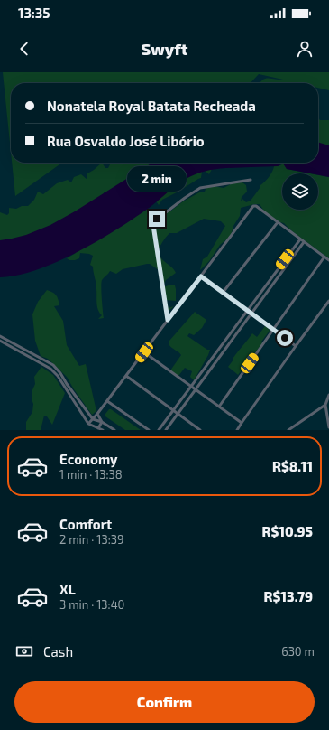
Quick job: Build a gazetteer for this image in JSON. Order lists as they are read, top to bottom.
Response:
{
  "page": {
    "status": "13:35",
    "header": "Swyft",
    "banner": ["Nonatela Royal Batata Recheada", "Rua Osvaldo José Libório"],
    "bubble": "2 min",
    "list": [
      {
        "name": "Economy",
        "note": "1 min · 13:38",
        "value": "R$8.11"
      },
      {
        "name": "Comfort",
        "note": "2 min · 13:39",
        "value": "R$10.95"
      },
      {
        "name": "XL",
        "note": "3 min · 13:40",
        "value": "R$13.79"
      }
    ],
    "pay": ["Cash", "630 m"],
    "buttons": "Confirm"
  }
}
